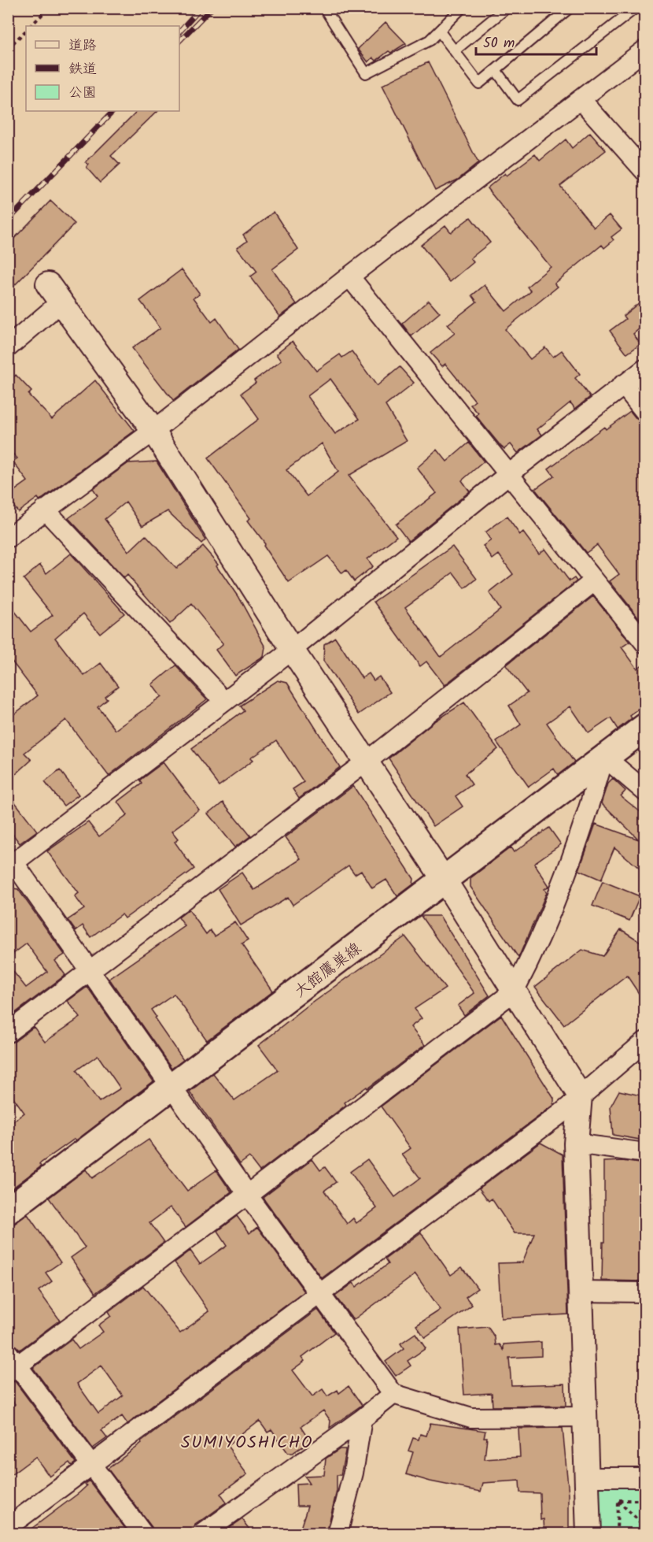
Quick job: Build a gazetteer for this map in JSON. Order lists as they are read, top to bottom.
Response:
{
  "streets": {
    "main road": ["大館鷹巣線"]
  },
  "districts": ["SUMIYOSHICHO"],
  "legend": ["道路", "鉄道", "公園"],
  "scale_bar": "50 m"
}
